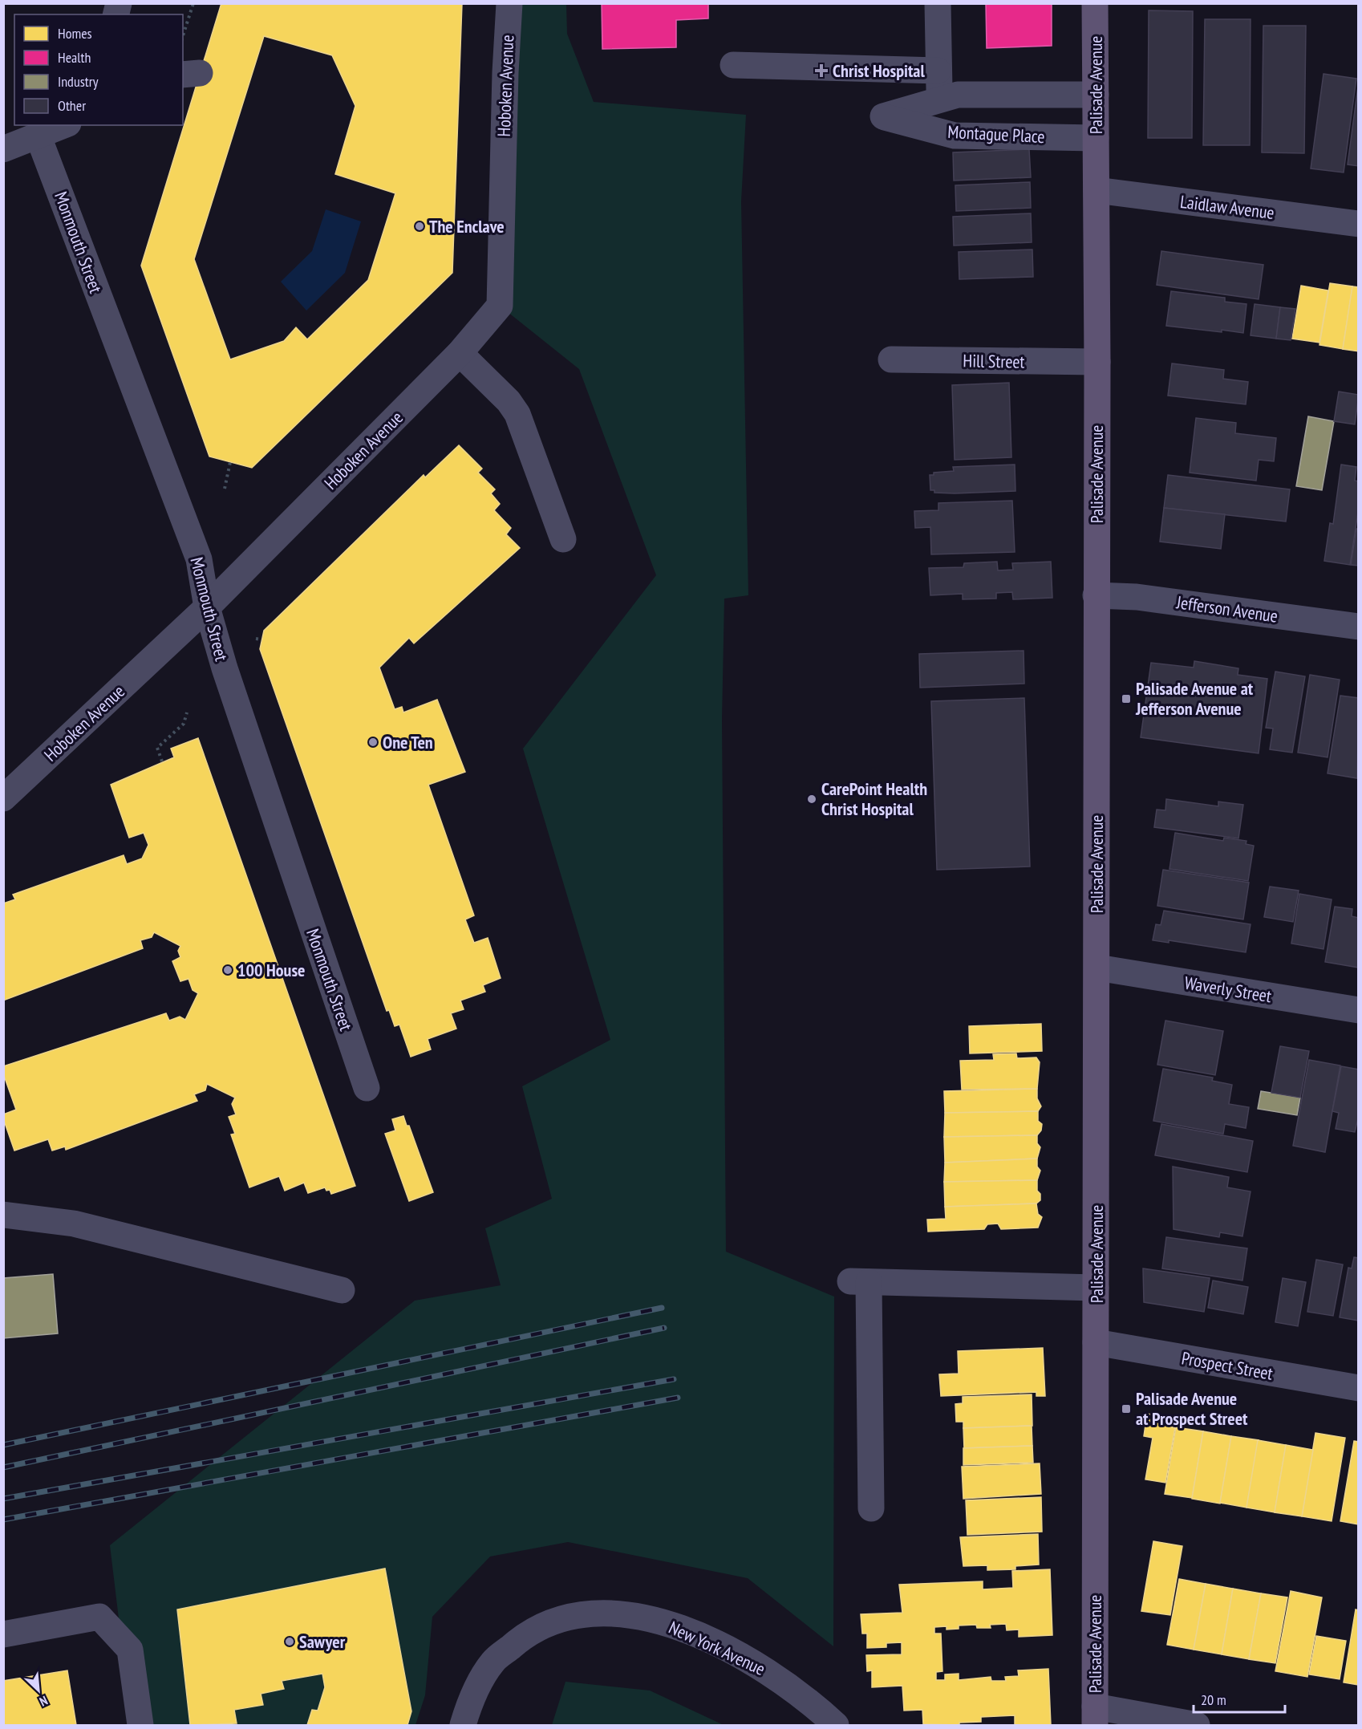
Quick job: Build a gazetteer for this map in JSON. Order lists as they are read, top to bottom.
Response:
{
  "streets": {
    "main road": ["Palisade Avenue"],
    "street": [
      "Hoboken Avenue",
      "Montague Place",
      "Laidlaw Avenue",
      "Monmouth Street",
      "Hill Street",
      "Jefferson Avenue",
      "Waverly Street",
      "Prospect Street",
      "New York Avenue"
    ]
  },
  "crossings": [
    ["Palisade Avenue", "Montague Place"],
    ["Palisade Avenue", "Laidlaw Avenue"],
    ["Palisade Avenue", "Hill Street"],
    ["Palisade Avenue", "Jefferson Avenue"],
    ["Palisade Avenue", "Waverly Street"],
    ["Palisade Avenue", "Prospect Street"],
    ["Hoboken Avenue", "Monmouth Street"]
  ],
  "places": {
    "health": ["Christ Hospital"],
    "other": [
      "The Enclave",
      "One Ten",
      "CarePoint Health Christ Hospital",
      "100 House",
      "Sawyer"
    ],
    "transit": ["Palisade Avenue at Jefferson Avenue", "Palisade Avenue at Prospect Street"]
  },
  "legend": [
    "Homes",
    "Health",
    "Industry",
    "Other"
  ],
  "scale_bar": "20 m",
  "north": "bottom right"
}
